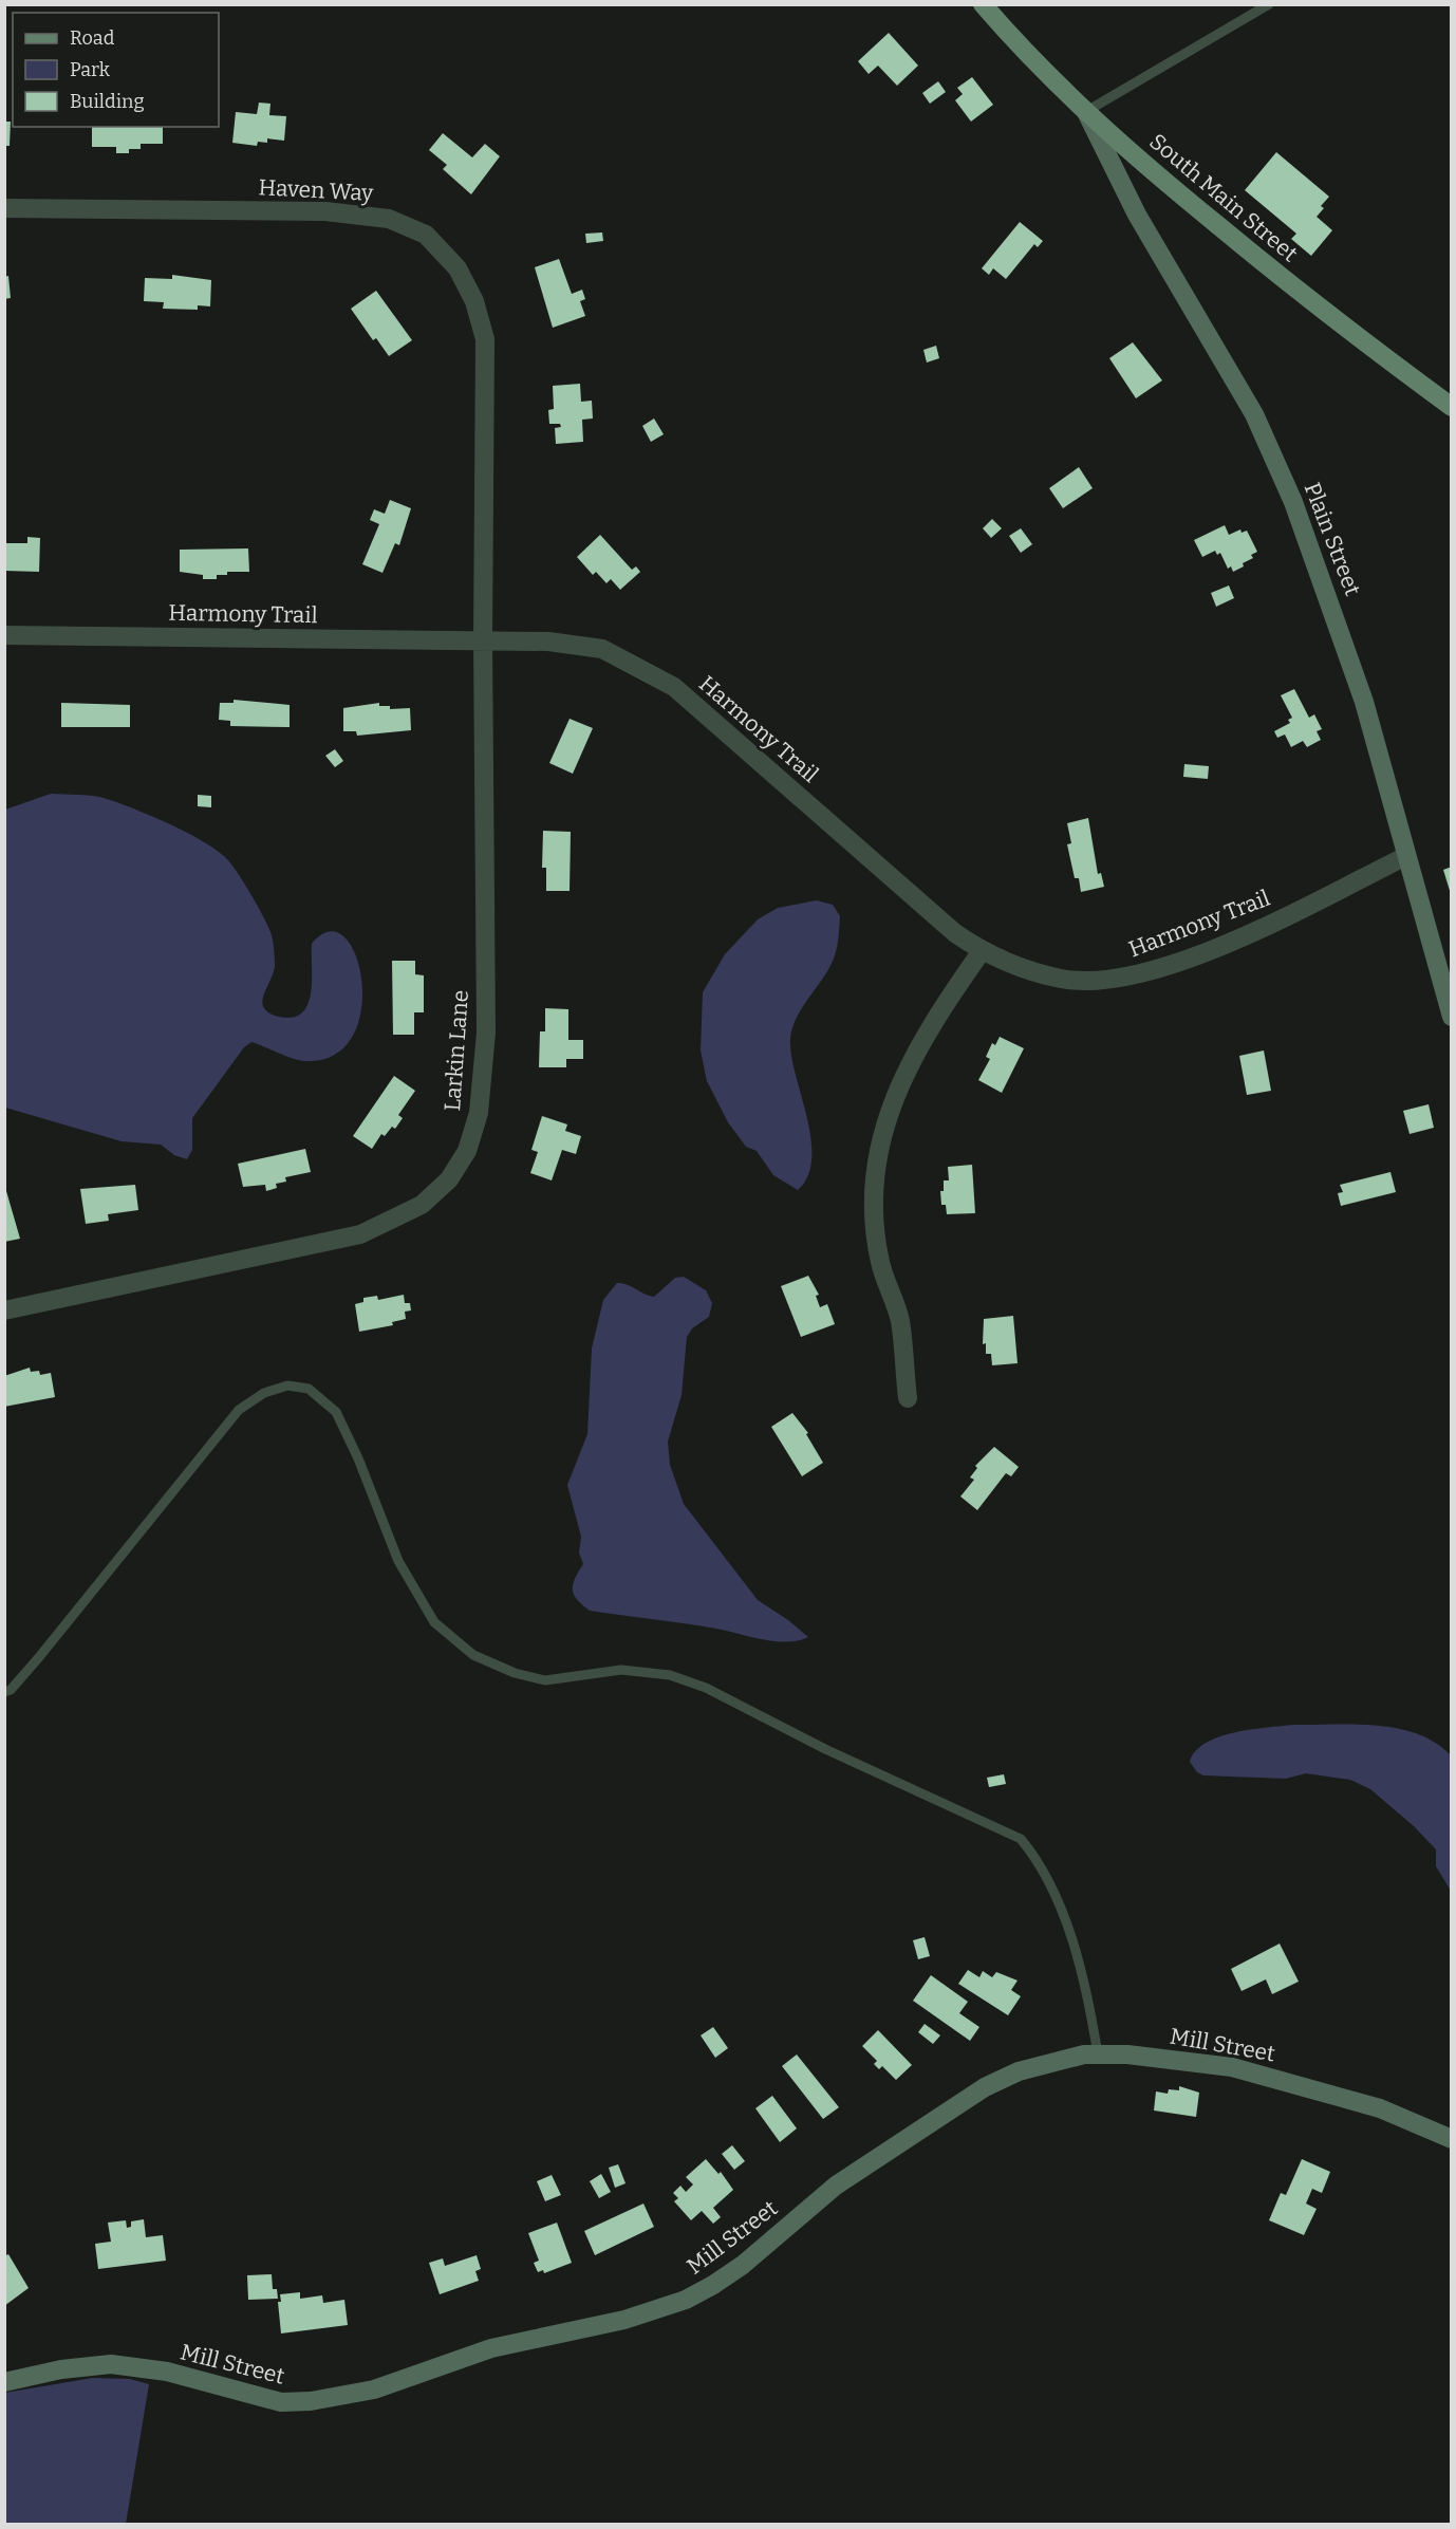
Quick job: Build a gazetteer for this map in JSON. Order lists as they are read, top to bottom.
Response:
{
  "streets": {
    "main road": ["South Main Street"],
    "street": [
      "Haven Way",
      "Plain Street",
      "Harmony Trail",
      "Larkin Lane",
      "Mill Street"
    ]
  },
  "crossings": [
    ["Haven Way", "Harmony Trail"],
    ["Haven Way", "Larkin Lane"],
    ["South Main Street", "Plain Street"],
    ["Plain Street", "Harmony Trail"],
    ["Harmony Trail", "Larkin Lane"]
  ],
  "legend": ["Road", "Park", "Building"]
}
